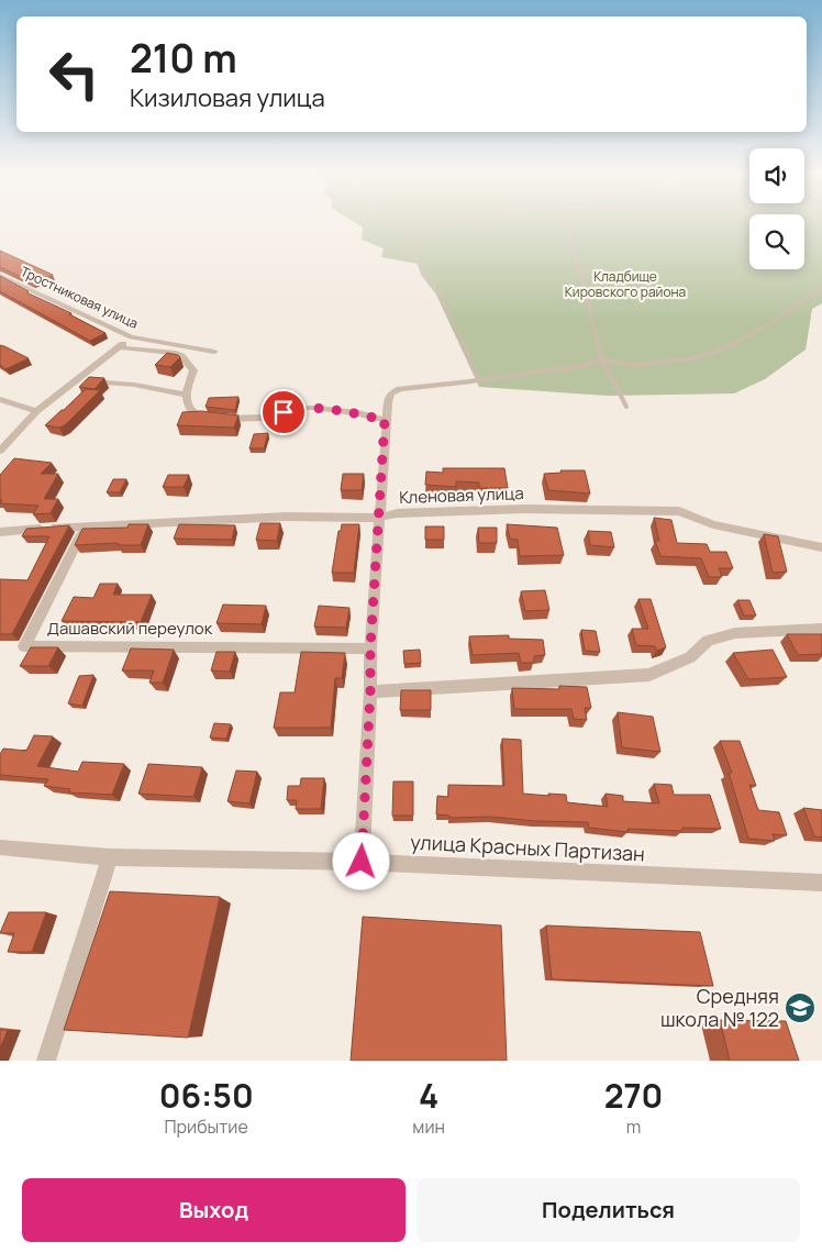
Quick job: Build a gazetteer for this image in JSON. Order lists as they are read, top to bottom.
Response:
{
  "streets": {
    "street": [
      "Тростниковая улица",
      "Кленовая улица",
      "Дашавский переулок",
      "улица Красных Партизан"
    ]
  },
  "crossings": [
    ["Кленовая улица", "Дашавский переулок"]
  ],
  "parks": ["Кладбище Кировского района"],
  "places": {
    "school or university": ["Средняя школа № 122"]
  },
  "page": {
    "turn": ["210 m", "Кизиловая улица"],
    "eta": [
      "06:50",
      "Прибытие",
      "4",
      "мин",
      "270",
      "m"
    ],
    "buttons": ["Выход", "Поделиться"]
  }
}
